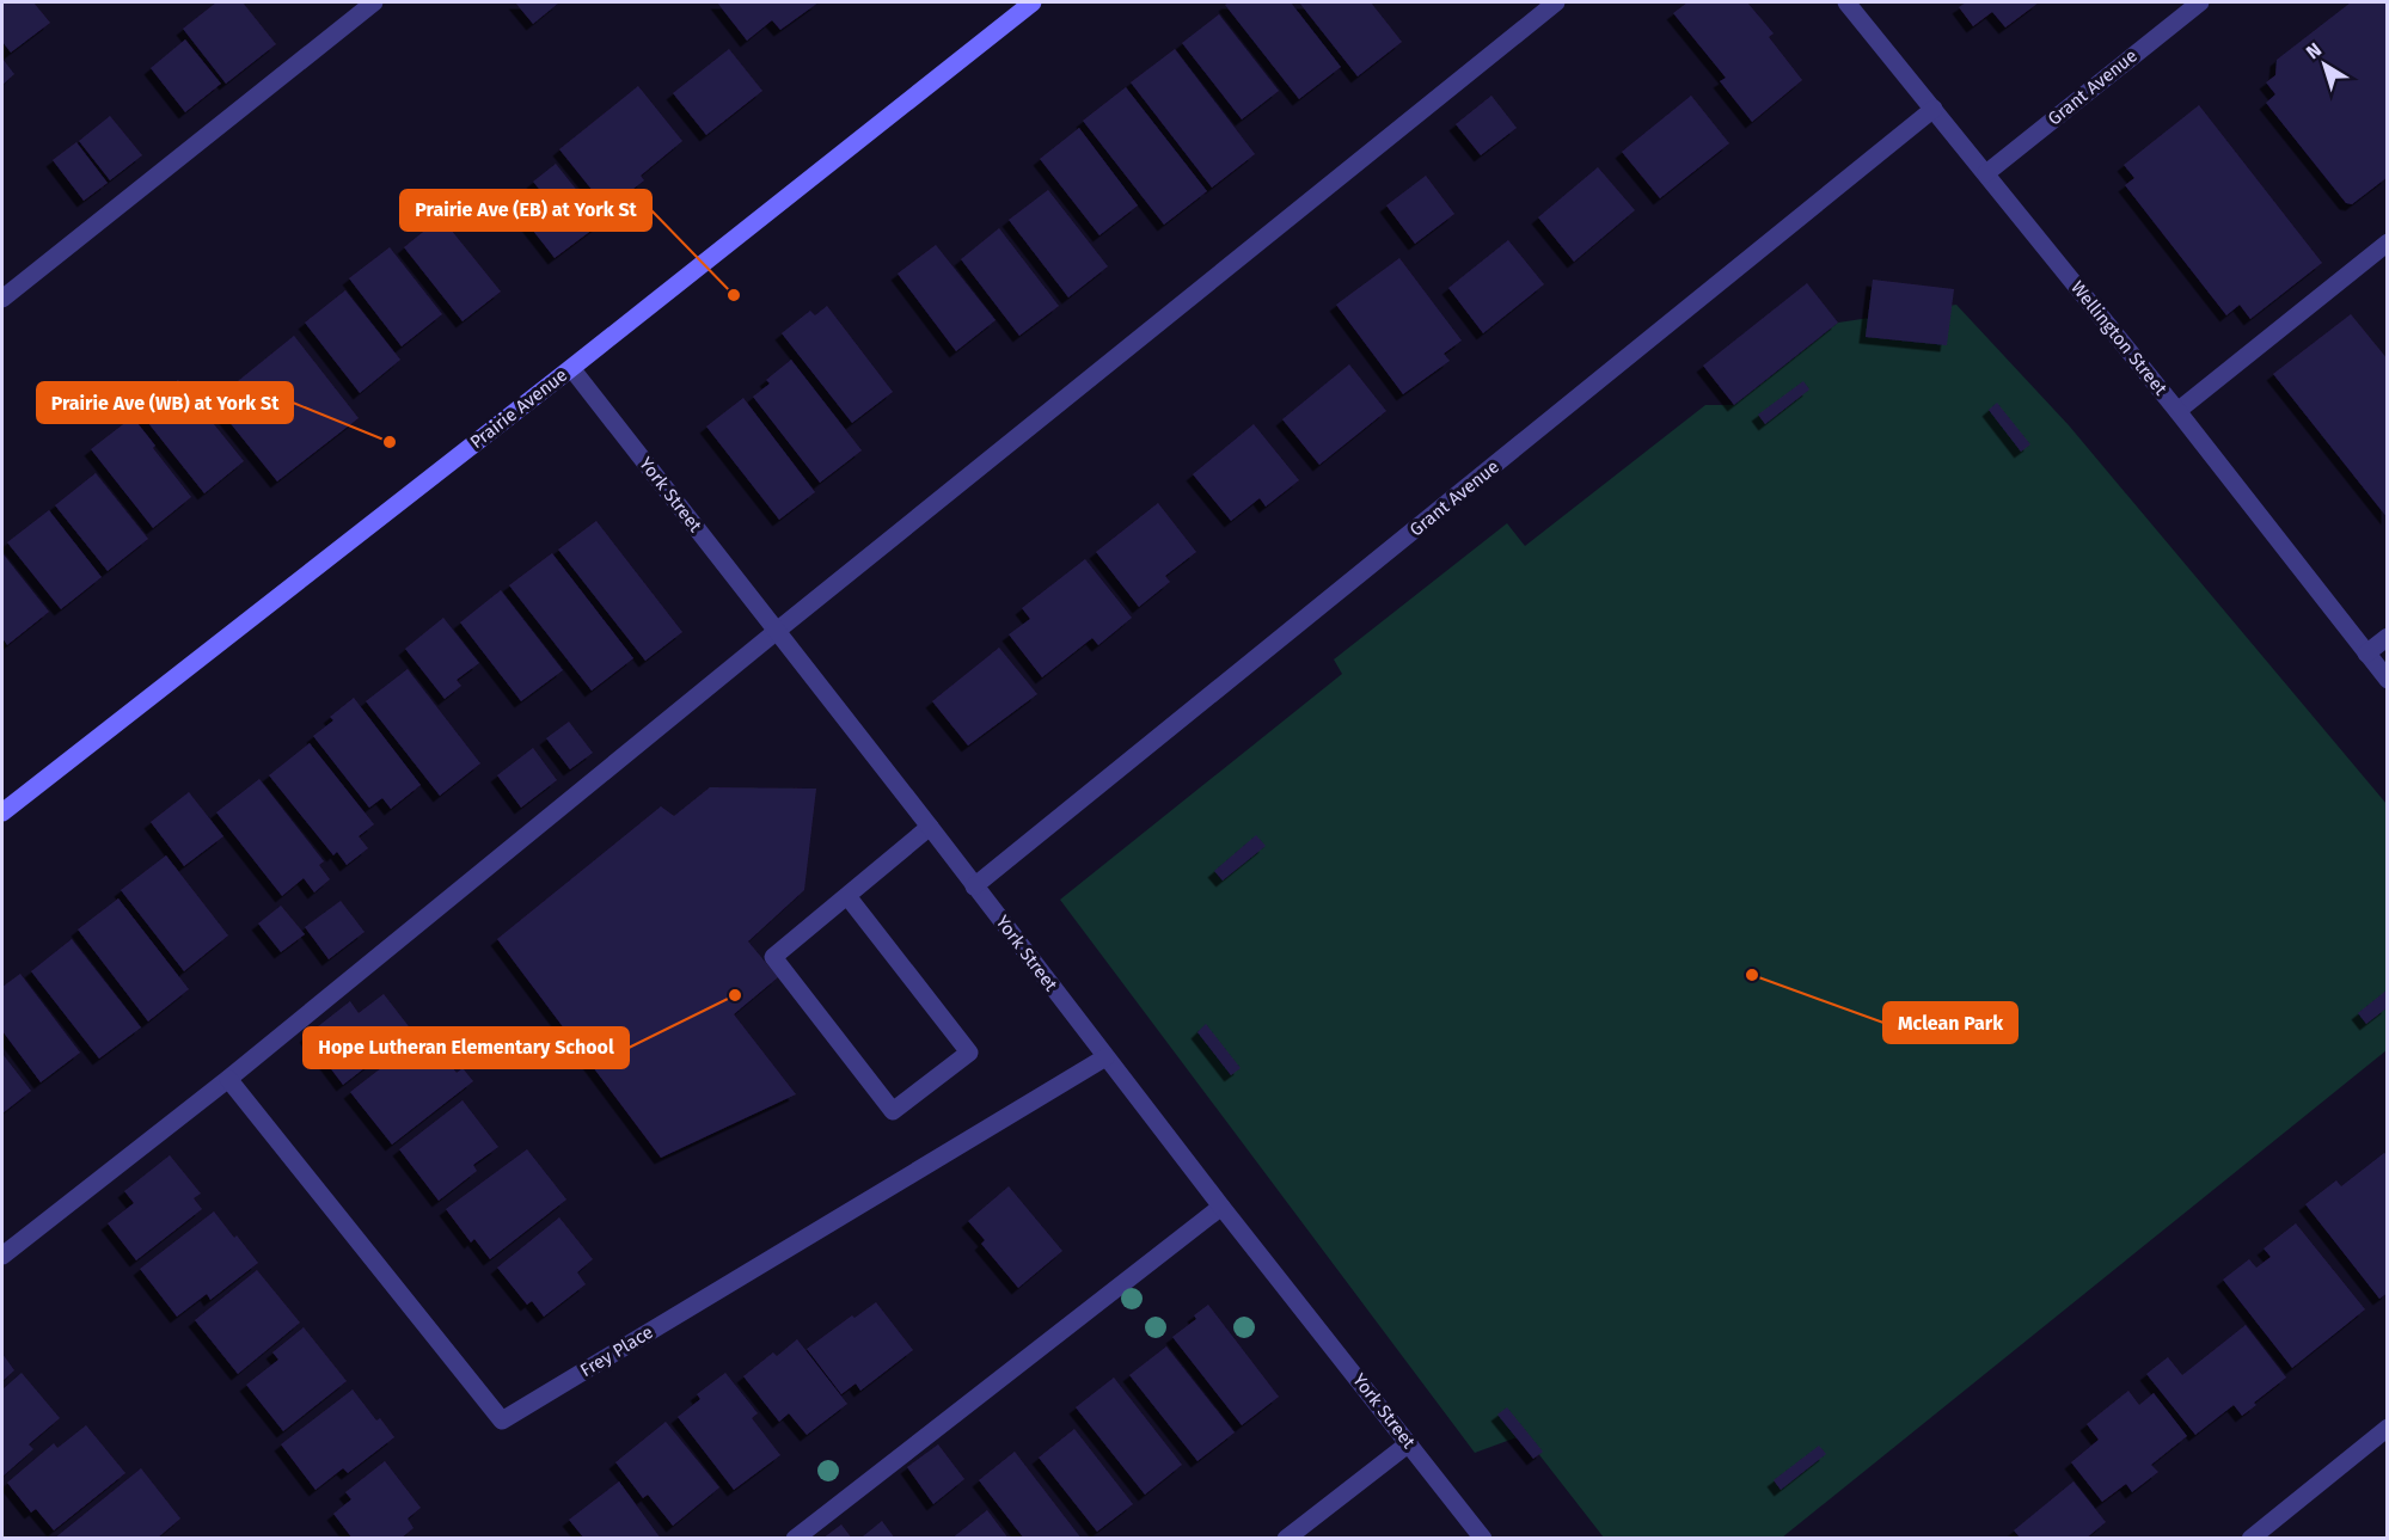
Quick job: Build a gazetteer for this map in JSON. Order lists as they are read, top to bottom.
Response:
{
  "streets": {
    "main road": ["Prairie Avenue"],
    "street": [
      "Grant Avenue",
      "Wellington Street",
      "York Street",
      "Frey Place"
    ]
  },
  "crossings": [
    ["Grant Avenue", "Wellington Street"],
    ["Grant Avenue", "York Street"],
    ["Prairie Avenue", "York Street"],
    ["York Street", "Frey Place"]
  ],
  "places": [
    "Prairie Ave (EB) at York St",
    "Prairie Ave (WB) at York St",
    "Mclean Park",
    "Hope Lutheran Elementary School"
  ],
  "north": "top left"
}
